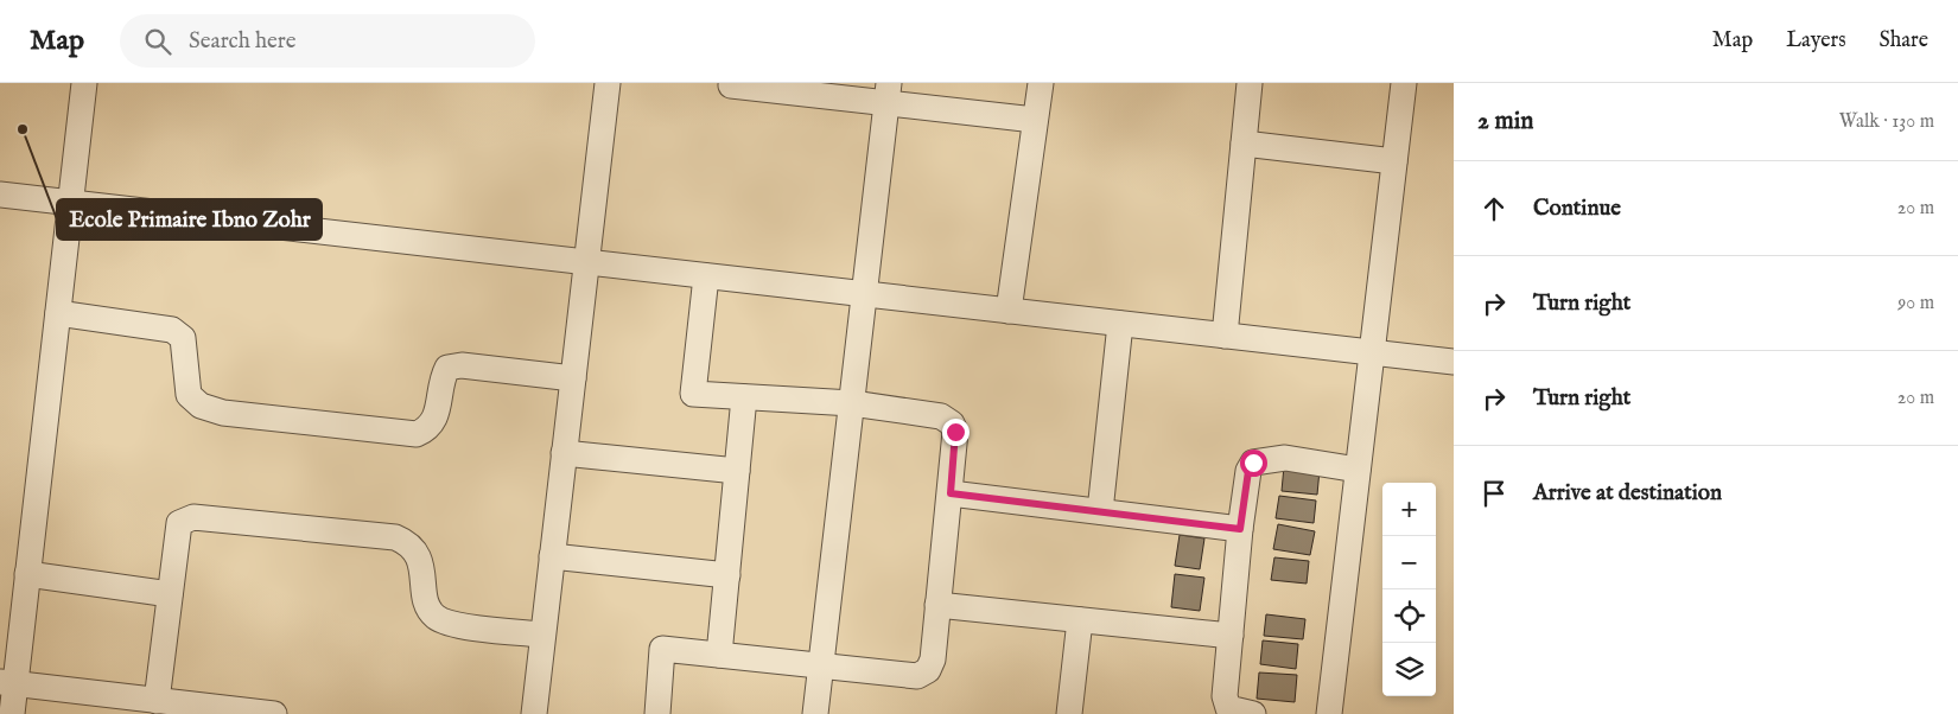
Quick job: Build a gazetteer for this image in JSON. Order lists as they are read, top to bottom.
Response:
{
  "places": ["Ecole Primaire Ibno Zohr"],
  "page": {
    "header": "Map",
    "search": "Search here",
    "nav": ["Map", "Layers", "Share"],
    "heading": ["2 min", "Walk · 130 m"],
    "list": [
      ["Continue", "20 m"],
      ["Turn right", "90 m"],
      ["Turn right", "20 m"],
      "Arrive at destination"
    ],
    "map_buttons": ["+", "−"]
  }
}
